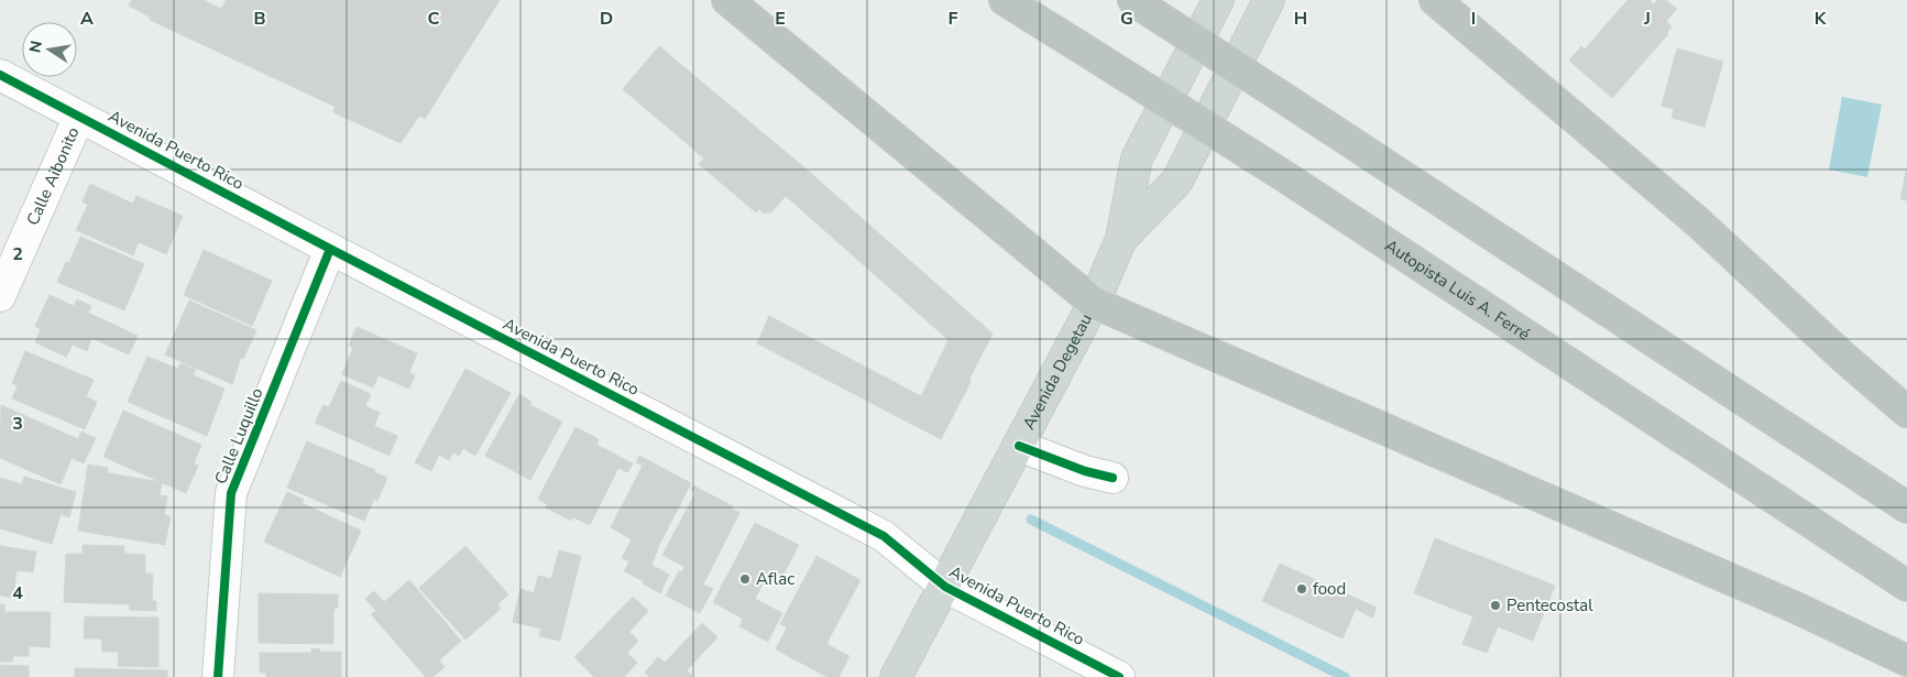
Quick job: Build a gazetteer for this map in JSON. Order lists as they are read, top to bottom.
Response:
{
  "streets": {
    "highway": ["Autopista Luis A. Ferré"],
    "main road": ["Avenida Degetau"],
    "street": ["Avenida Puerto Rico", "Calle Aibonito", "Calle Luquillo"]
  },
  "crossings": [
    ["Avenida Puerto Rico", "Calle Aibonito"],
    ["Avenida Puerto Rico", "Avenida Degetau"],
    ["Avenida Puerto Rico", "Calle Luquillo"]
  ],
  "places": ["Aflac", "food", "Pentecostal"],
  "north": "left",
  "grid": {
    "columns": [
      "A",
      "B",
      "C",
      "D",
      "E",
      "F",
      "G",
      "H",
      "I",
      "J",
      "K"
    ],
    "rows": ["2", "3", "4"]
  }
}
